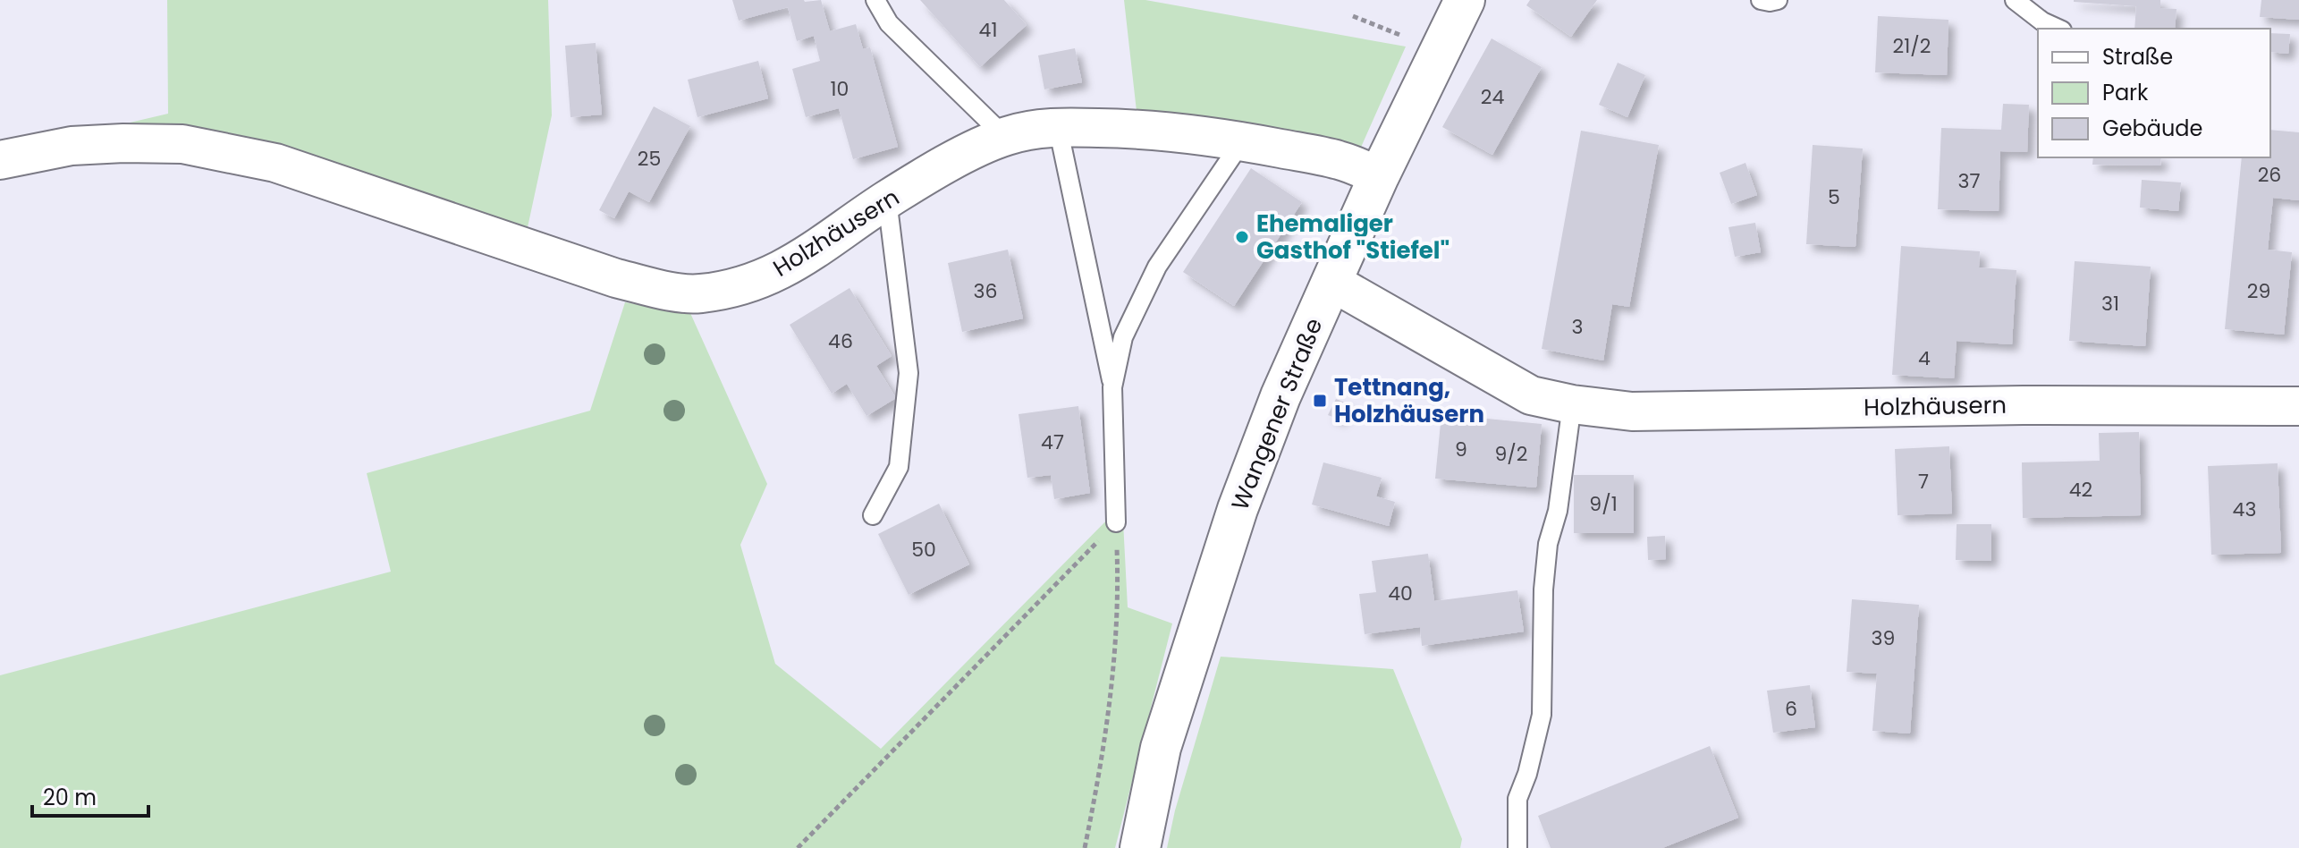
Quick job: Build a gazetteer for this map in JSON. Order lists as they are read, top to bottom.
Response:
{
  "streets": {
    "main road": ["Wangener Straße"],
    "street": ["Holzhäusern"]
  },
  "crossings": [
    ["Holzhäusern", "Wangener Straße"]
  ],
  "places": {
    "other": ["Ehemaliger Gasthof \"Stiefel\""],
    "transit": ["Tettnang, Holzhäusern"]
  },
  "house_numbers": [
    "41",
    "21/2",
    "10",
    "24",
    "25",
    "26",
    "37",
    "5",
    "36",
    "29",
    "31",
    "3",
    "46",
    "4",
    "47",
    "9",
    "9/2",
    "7",
    "42",
    "9/1",
    "43",
    "50",
    "40",
    "39",
    "6"
  ],
  "legend": ["Straße", "Park", "Gebäude"],
  "scale_bar": "20 m"
}
